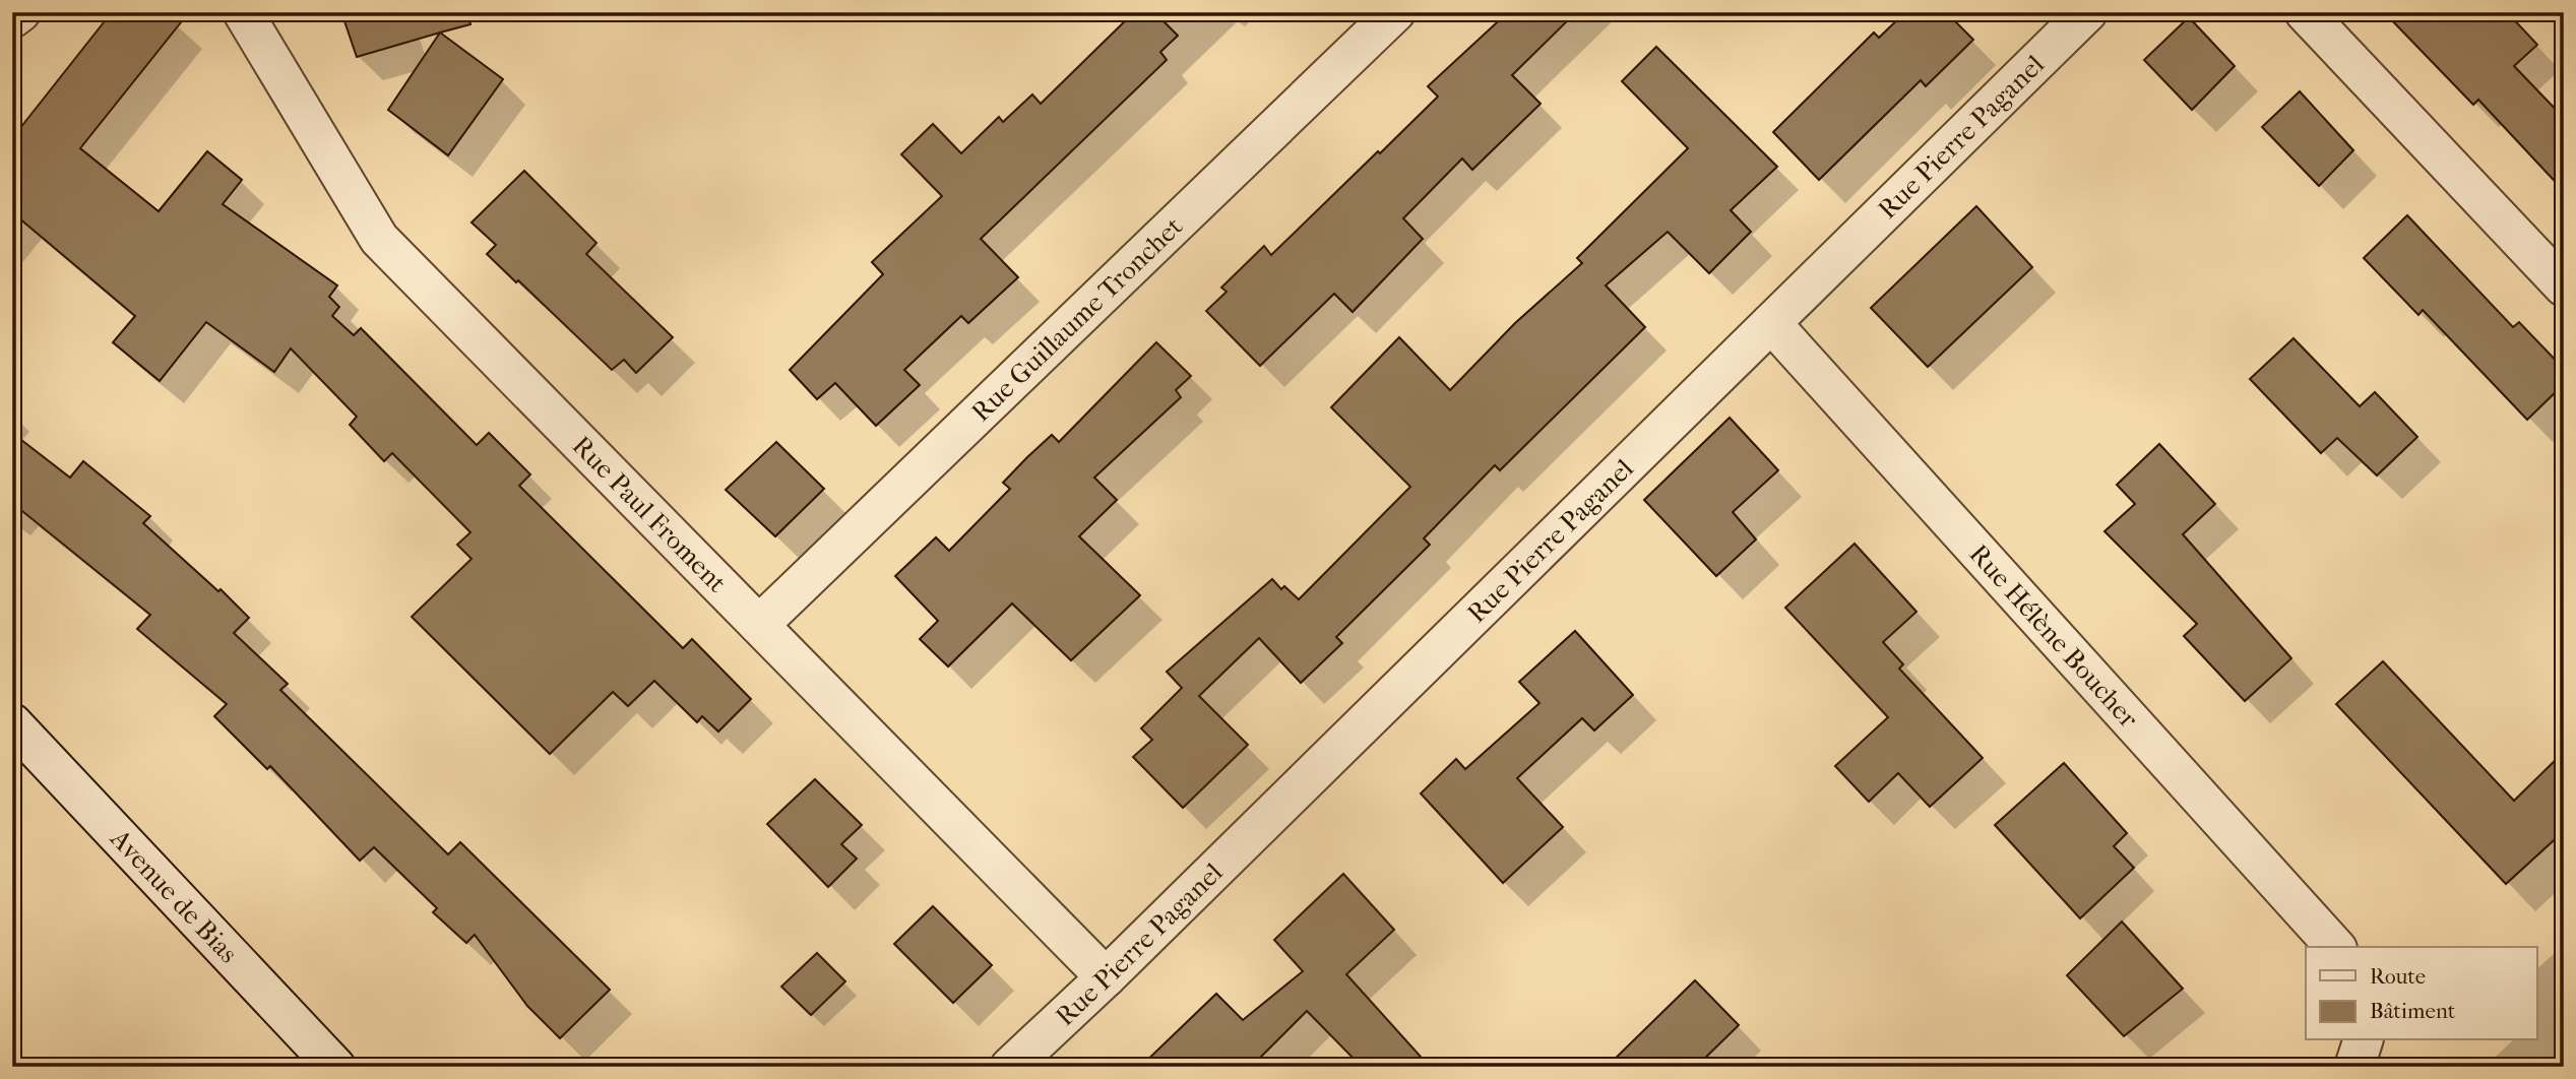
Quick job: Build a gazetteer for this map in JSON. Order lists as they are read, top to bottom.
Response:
{
  "streets": {
    "street": [
      "Rue Pierre Paganel",
      "Rue Guillaume Tronchet",
      "Rue Paul Froment",
      "Rue Hélène Boucher",
      "Avenue de Bias"
    ]
  },
  "crossings": [
    ["Rue Pierre Paganel", "Rue Paul Froment"],
    ["Rue Pierre Paganel", "Rue Hélène Boucher"],
    ["Rue Guillaume Tronchet", "Rue Paul Froment"]
  ],
  "legend": ["Route", "Bâtiment"]
}
